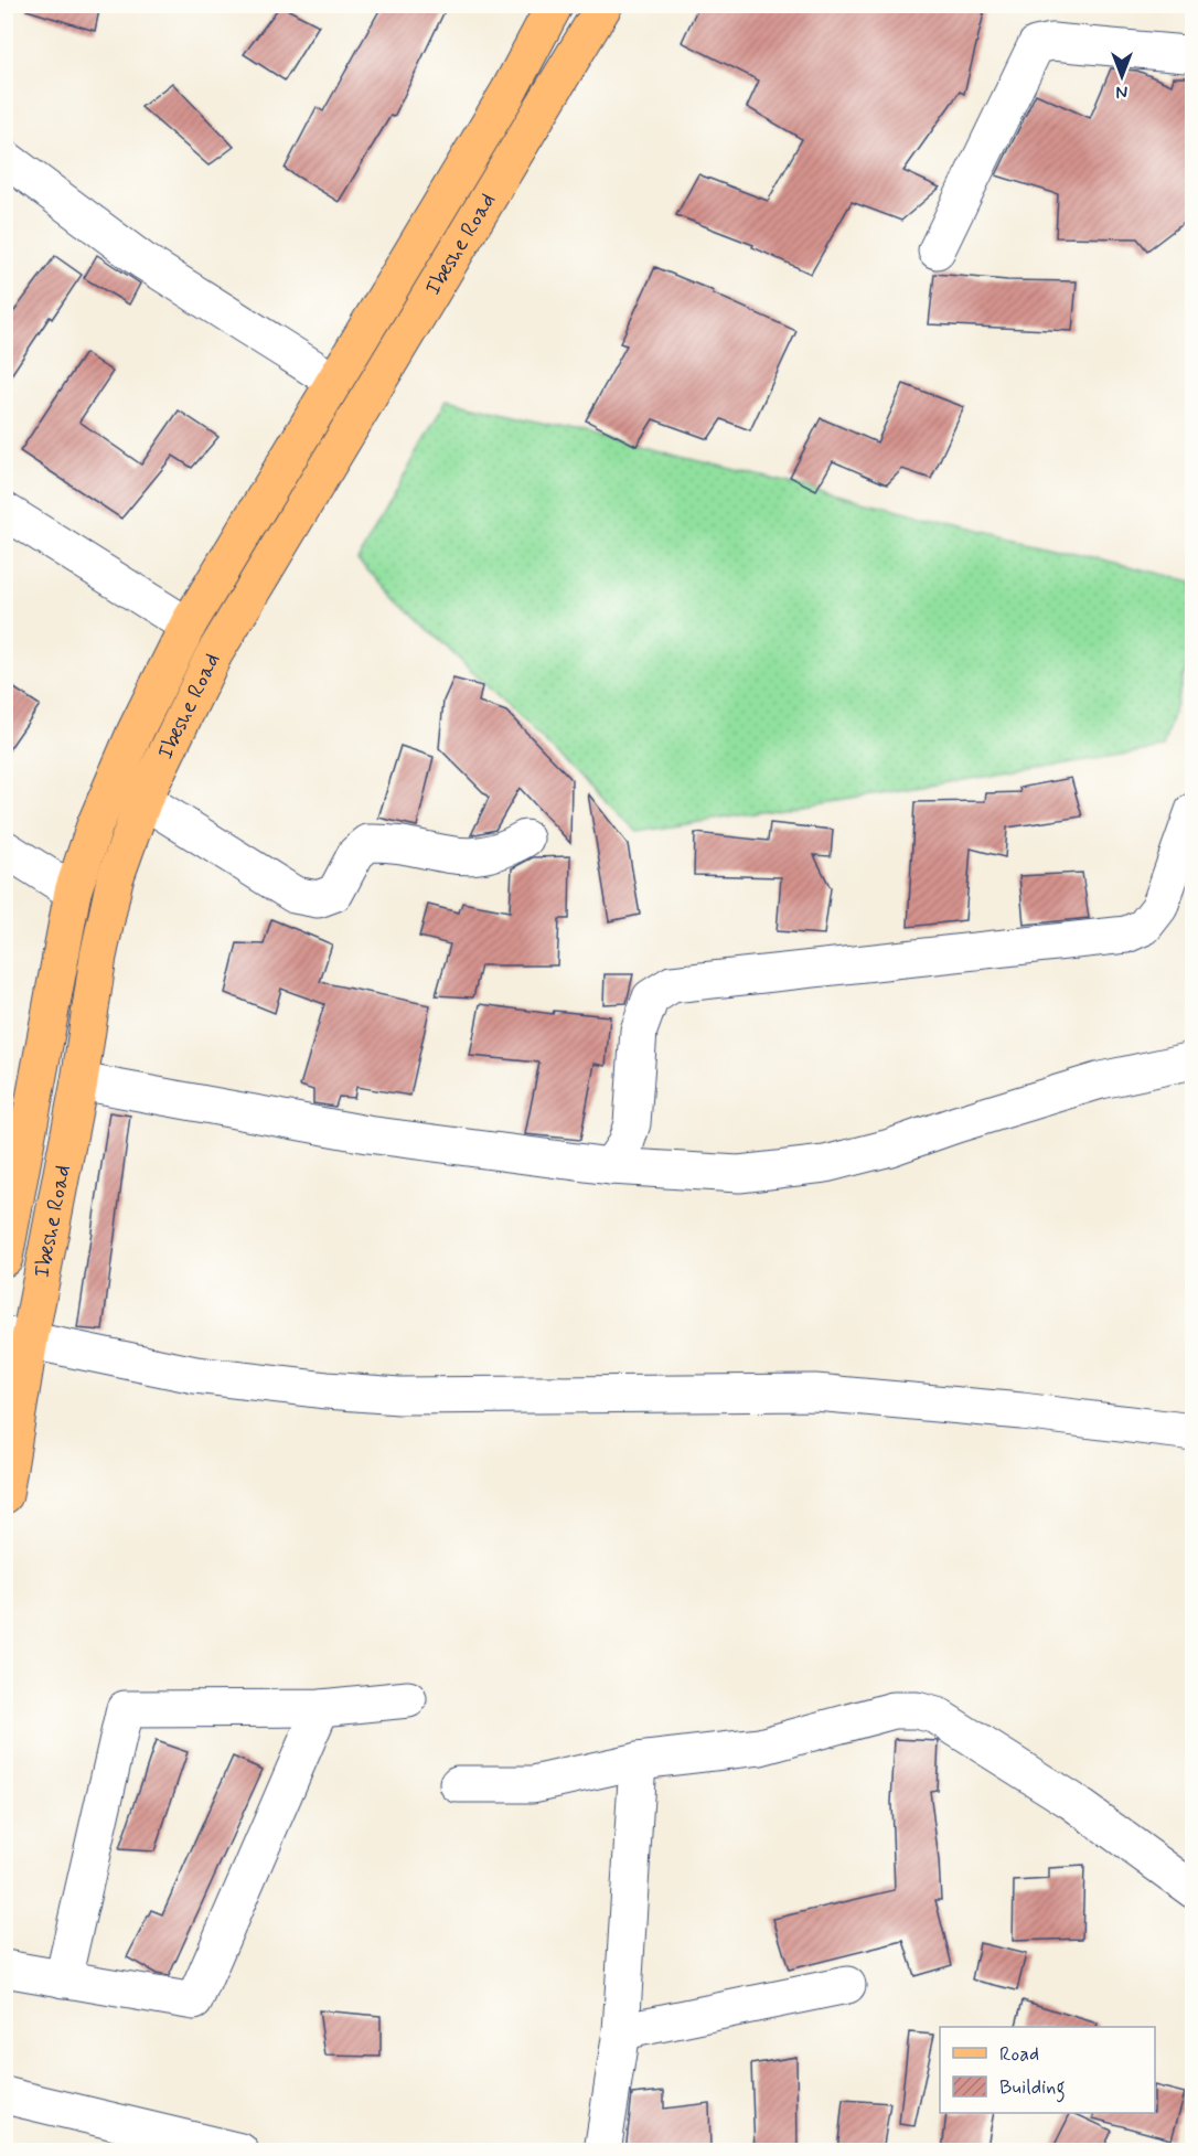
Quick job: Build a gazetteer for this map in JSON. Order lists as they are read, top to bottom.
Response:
{
  "streets": {
    "main road": ["Ibeshe Road"]
  },
  "legend": ["Road", "Building"],
  "north": "bottom"
}
